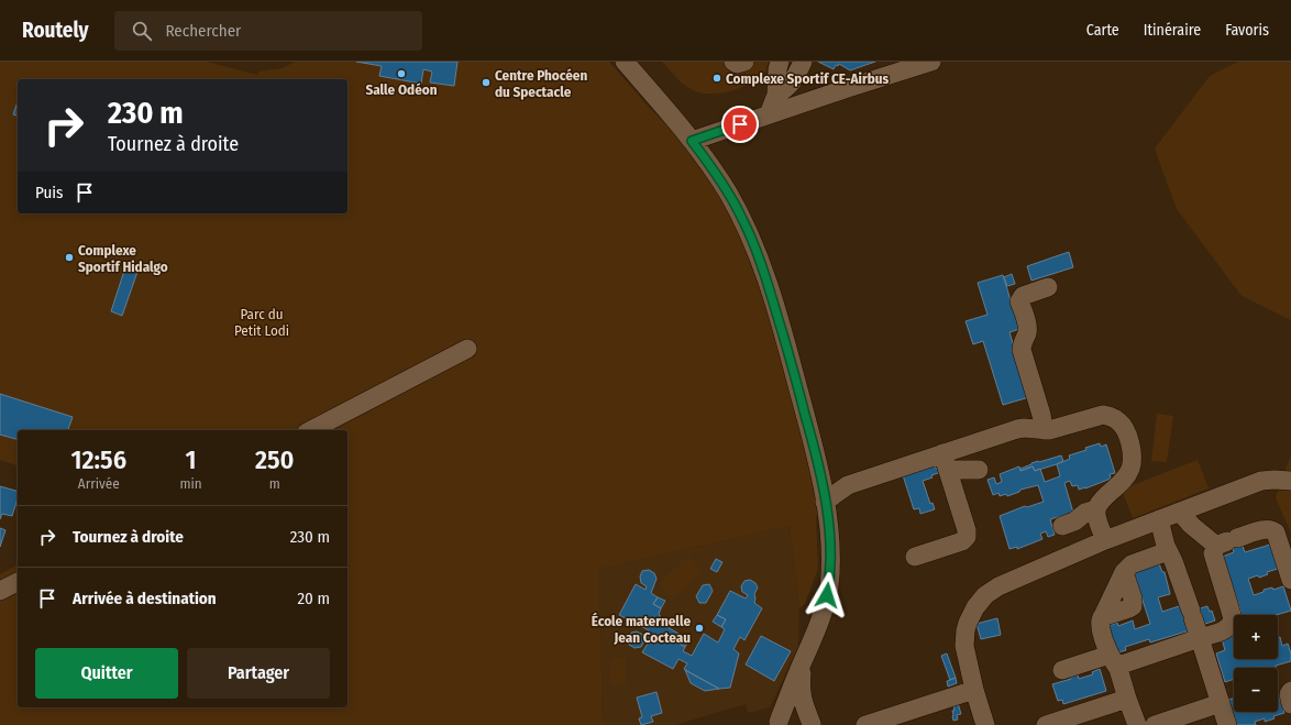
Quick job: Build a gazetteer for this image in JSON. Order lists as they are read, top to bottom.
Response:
{
  "parks": ["Parc du Petit Lodi"],
  "places": [
    "Salle Odéon",
    "Complexe Sportif CE-Airbus",
    "Centre Phocéen du Spectacle",
    "Complexe Sportif Hidalgo",
    "École maternelle Jean Cocteau"
  ],
  "page": {
    "header": "Routely",
    "search": "Rechercher",
    "nav": ["Carte", "Itinéraire", "Favoris"],
    "turn": ["230 m", "Tournez à droite"],
    "then": "Puis",
    "eta": [
      "12:56",
      "Arrivée",
      "1",
      "min",
      "250",
      "m"
    ],
    "list": [
      {
        "name": "Tournez à droite",
        "value": "230 m"
      },
      {
        "name": "Arrivée à destination",
        "value": "20 m"
      }
    ],
    "map_buttons": ["+", "−"],
    "buttons": ["Quitter", "Partager"]
  }
}
